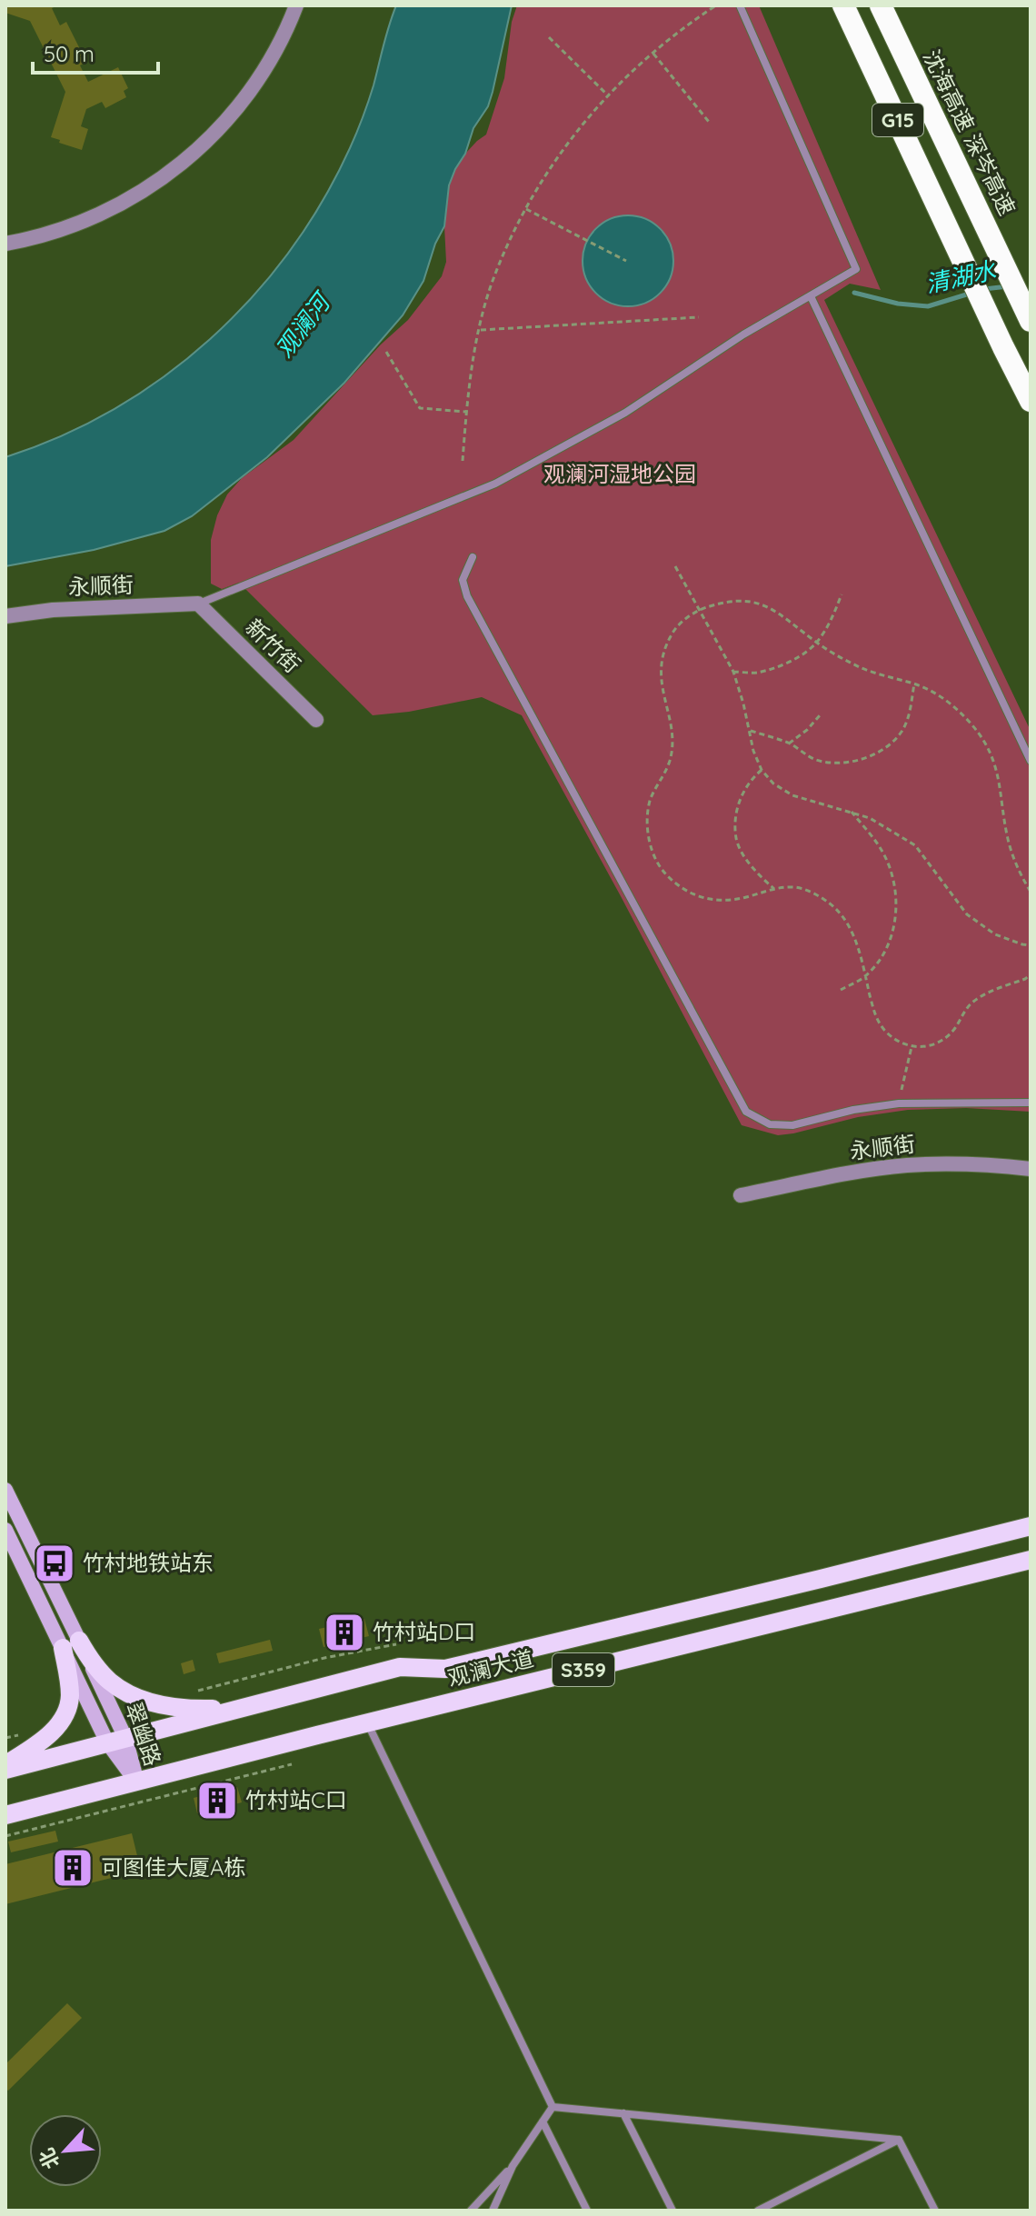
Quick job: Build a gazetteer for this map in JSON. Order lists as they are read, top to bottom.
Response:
{
  "streets": {
    "highway": ["G15", "沈海高速 深岑高速"],
    "main road": ["观澜大道", "S359", "翠幽路"],
    "street": ["永顺街", "新竹街"]
  },
  "crossings": [
    ["永顺街", "新竹街"],
    ["观澜大道", "翠幽路"]
  ],
  "water": ["清湖水", "观澜河"],
  "parks": ["观澜河湿地公园"],
  "places": {
    "bus stop": ["竹村地铁站东"],
    "building": ["竹村站D口", "竹村站C口", "可图佳大厦A栋"]
  },
  "scale_bar": "50 m",
  "north": "bottom left"
}
